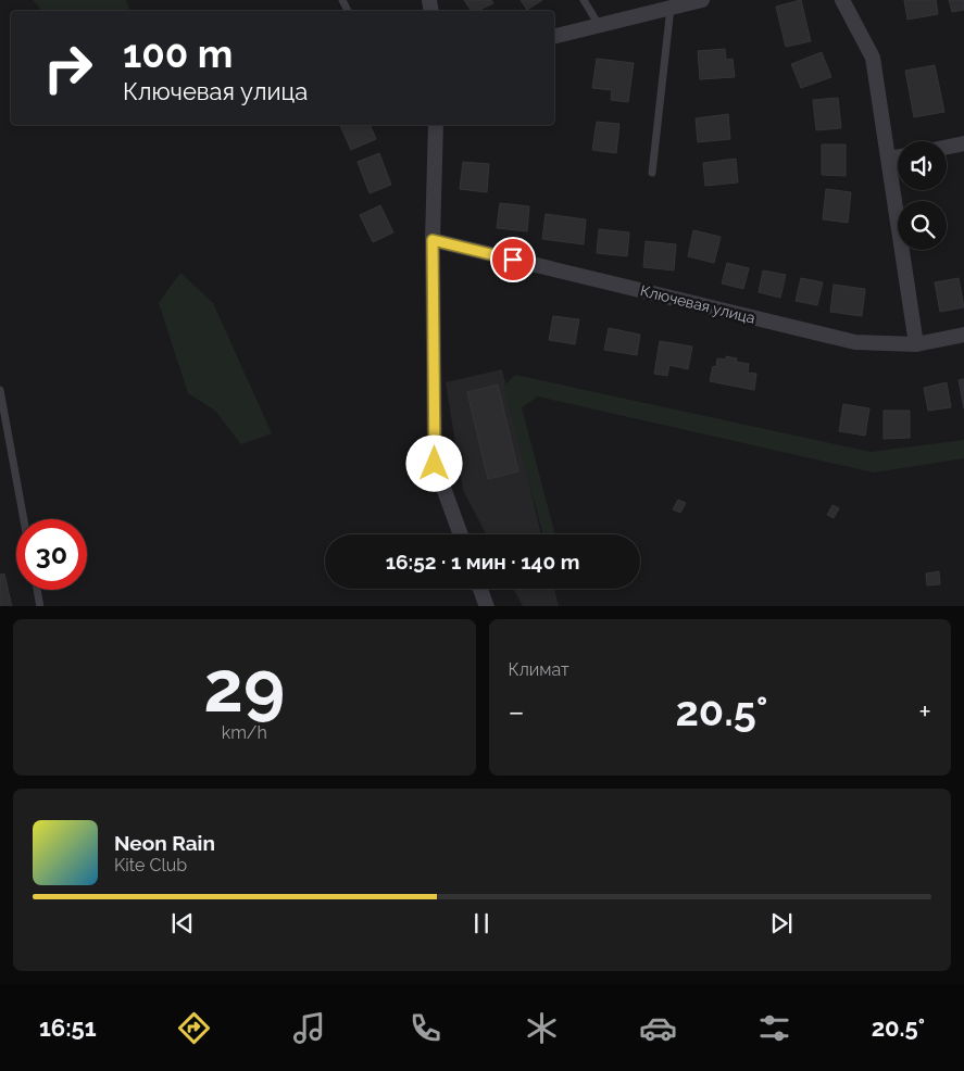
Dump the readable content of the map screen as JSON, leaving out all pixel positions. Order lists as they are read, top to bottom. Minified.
{"streets":{"street":["Ключевая улица"]},"page":{"turn":["100 m","Ключевая улица"],"limit":"30","trip":"16:52 · 1 мин · 140 m","tile":[["29","km/h"],"Климат"],"heat":["−","20.5°","+"],"song":["Neon Rain","Kite Club"],"tabs":["16:51","20.5°"]}}
